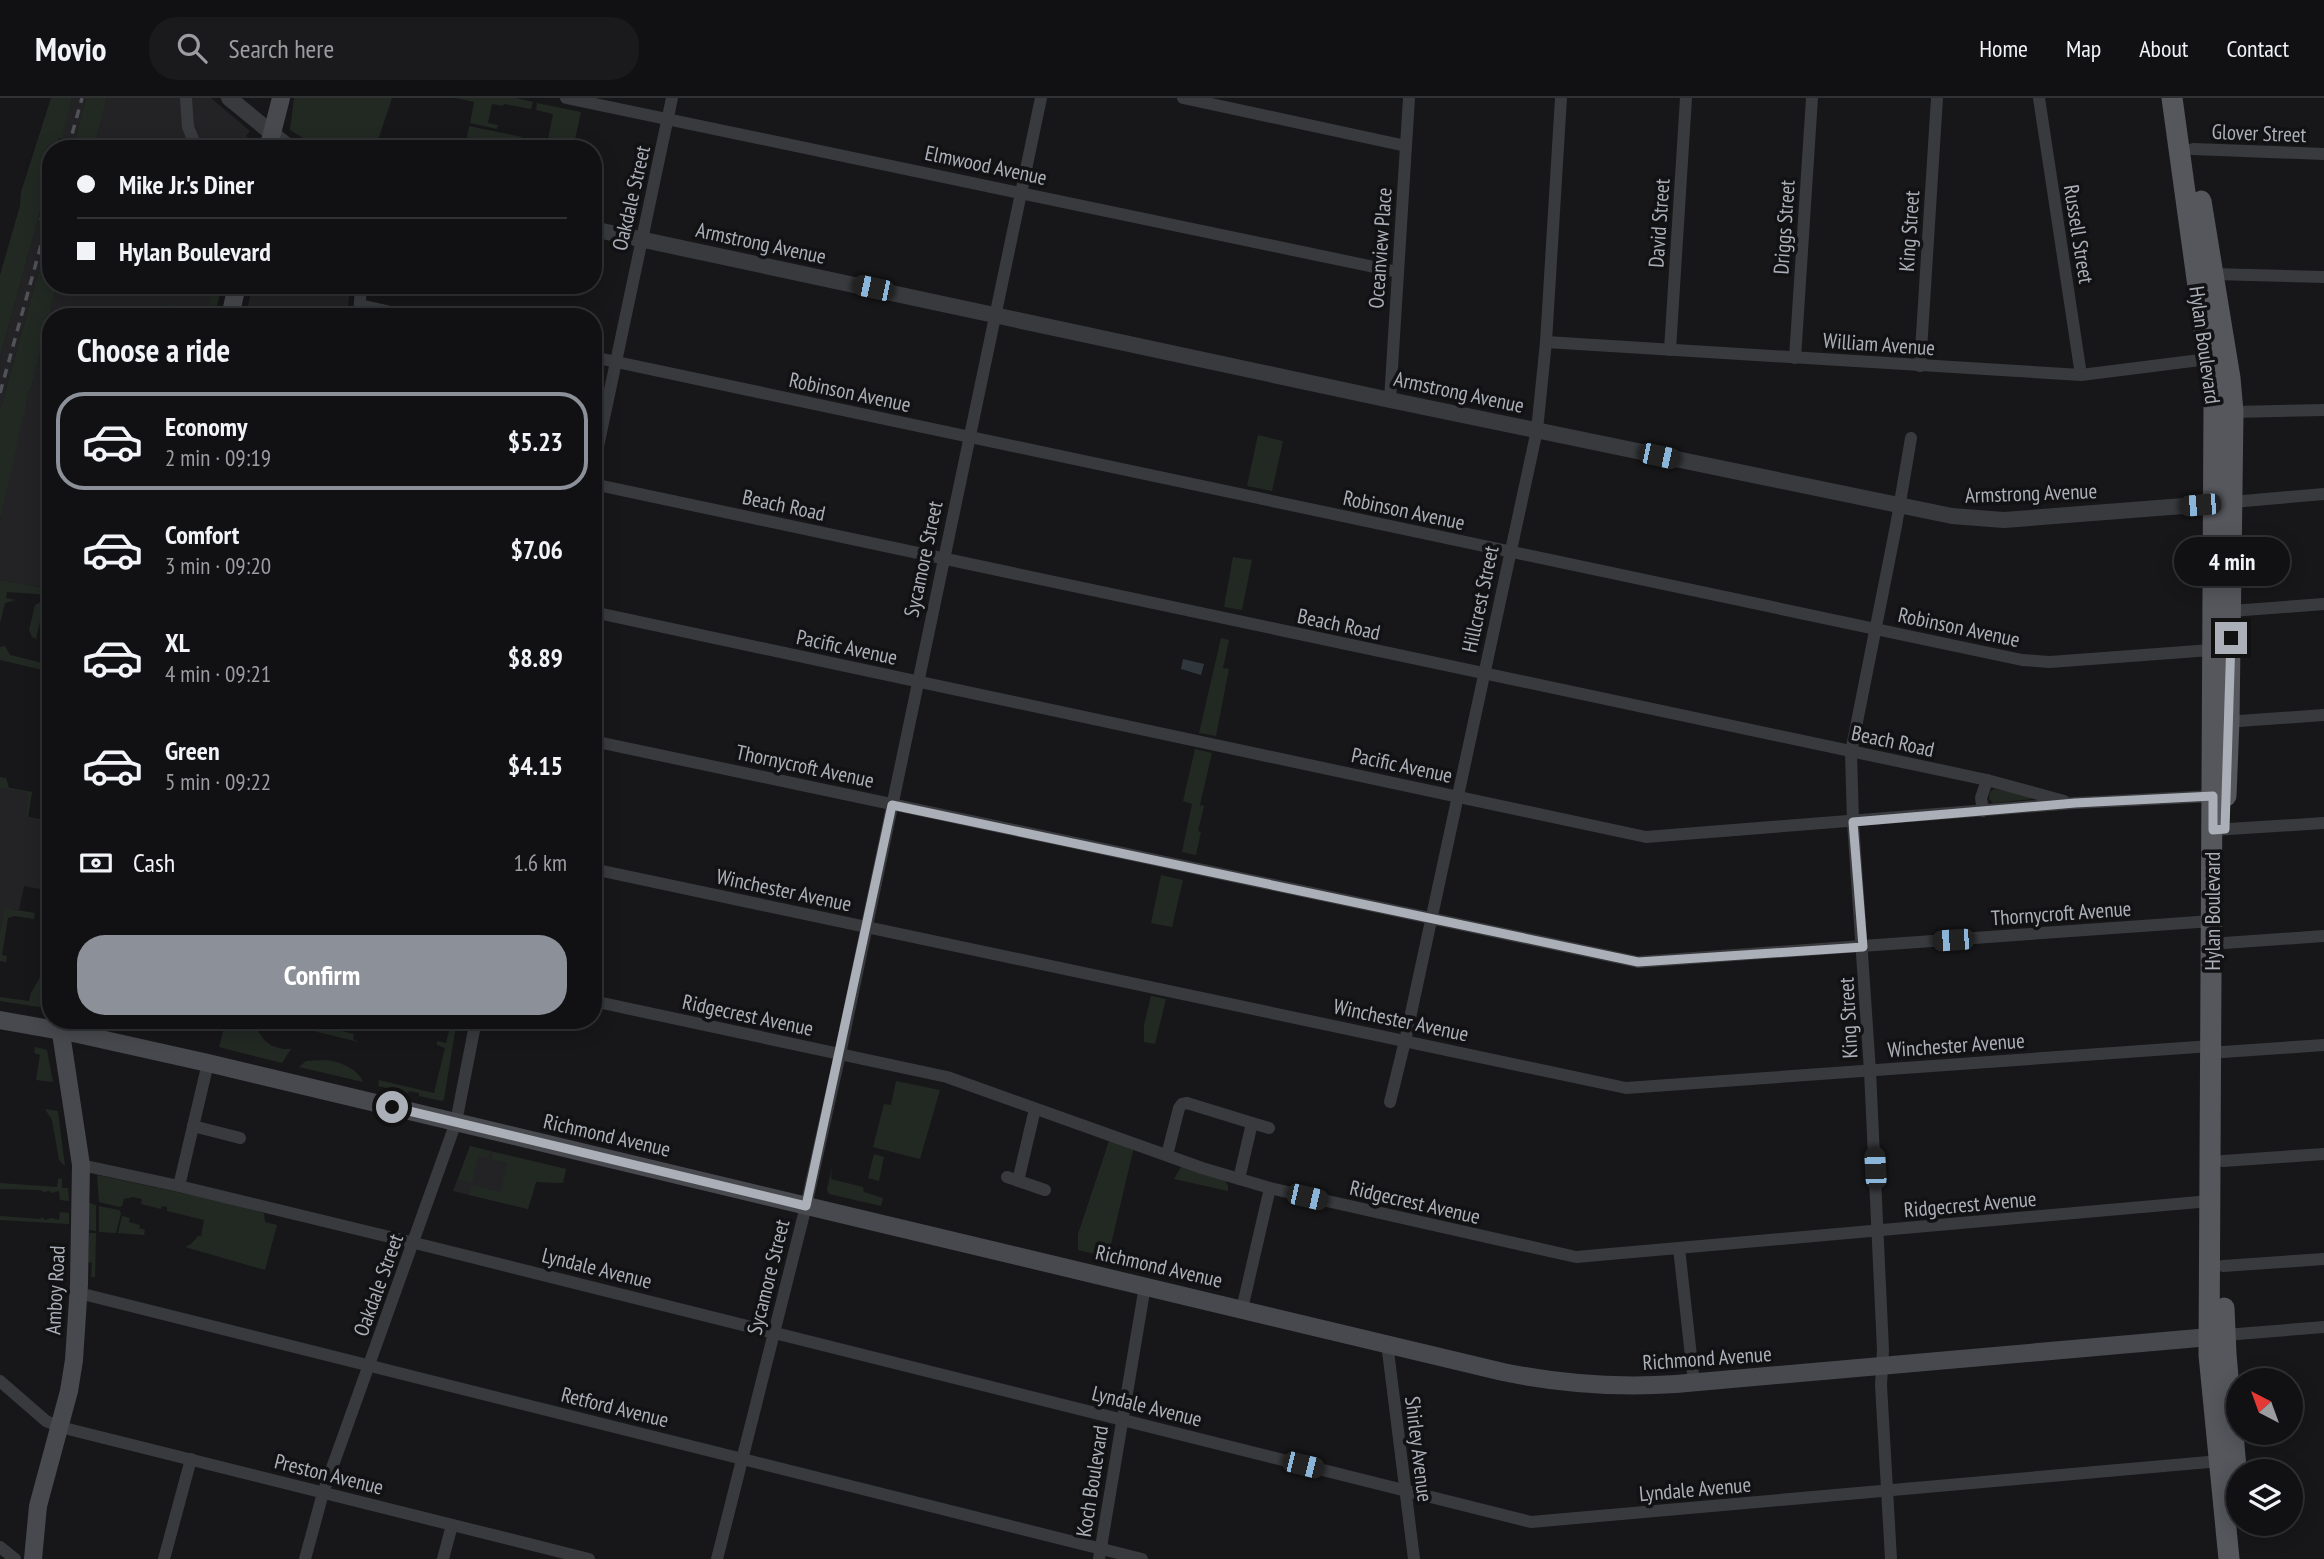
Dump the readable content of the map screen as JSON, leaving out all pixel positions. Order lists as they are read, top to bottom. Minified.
{"streets":{"main road":["Hylan Boulevard","Richmond Avenue","Amboy Road"],"street":["Glover Street","Elmwood Avenue","Oakdale Street","David Street","Driggs Street","King Street","Russell Street","Armstrong Avenue","Oceanview Place","William Avenue","Robinson Avenue","Beach Road","Sycamore Street","Hillcrest Street","Pacific Avenue","Thornycroft Avenue","Winchester Avenue","Ridgecrest Avenue","Lyndale Avenue","Retford Avenue","Shirley Avenue","Preston Avenue","Koch Boulevard"]},"crossings":[["Glover Street","Hylan Boulevard"],["Elmwood Avenue","Oakdale Street"],["Elmwood Avenue","Oceanview Place"],["Elmwood Avenue","Sycamore Street"],["Oakdale Street","Armstrong Avenue"],["Oakdale Street","Robinson Avenue"],["Oakdale Street","Richmond Avenue"],["Oakdale Street","Lyndale Avenue"],["Oakdale Street","Retford Avenue"],["Oakdale Street","Preston Avenue"],["David Street","William Avenue"],["Driggs Street","William Avenue"],["King Street","Armstrong Avenue"],["King Street","William Avenue"],["King Street","Robinson Avenue"],["King Street","Beach Road"],["King Street","Pacific Avenue"],["King Street","Thornycroft Avenue"],["King Street","Winchester Avenue"],["King Street","Ridgecrest Avenue"],["King Street","Richmond Avenue"],["King Street","Lyndale Avenue"],["Russell Street","William Avenue"],["Armstrong Avenue","Oceanview Place"],["Armstrong Avenue","Hylan Boulevard"],["Armstrong Avenue","Sycamore Street"],["Armstrong Avenue","Hillcrest Street"],["William Avenue","Hylan Boulevard"],["William Avenue","Hillcrest Street"],["Hylan Boulevard","Robinson Avenue"],["Hylan Boulevard","Pacific Avenue"],["Hylan Boulevard","Thornycroft Avenue"],["Hylan Boulevard","Winchester Avenue"],["Hylan Boulevard","Ridgecrest Avenue"],["Hylan Boulevard","Richmond Avenue"],["Hylan Boulevard","Lyndale Avenue"],["Robinson Avenue","Sycamore Street"],["Robinson Avenue","Hillcrest Street"],["Beach Road","Sycamore Street"],["Beach Road","Hillcrest Street"],["Beach Road","Pacific Avenue"],["Sycamore Street","Pacific Avenue"],["Sycamore Street","Thornycroft Avenue"],["Sycamore Street","Winchester Avenue"],["Sycamore Street","Ridgecrest Avenue"],["Sycamore Street","Richmond Avenue"],["Sycamore Street","Lyndale Avenue"],["Sycamore Street","Retford Avenue"],["Hillcrest Street","Pacific Avenue"],["Hillcrest Street","Thornycroft Avenue"],["Hillcrest Street","Winchester Avenue"],["Richmond Avenue","Shirley Avenue"],["Richmond Avenue","Koch Boulevard"],["Lyndale Avenue","Amboy Road"],["Lyndale Avenue","Shirley Avenue"],["Lyndale Avenue","Koch Boulevard"],["Amboy Road","Retford Avenue"],["Amboy Road","Preston Avenue"],["Retford Avenue","Koch Boulevard"]],"north":"top left","page":{"header":"Movio","search":"Search here","nav":["Home","Map","About","Contact"],"banner":["Mike Jr.'s Diner","Hylan Boulevard"],"heading":"Choose a ride","list":[{"name":"Economy","note":"2 min · 09:19","value":"$5.23"},{"name":"Comfort","note":"3 min · 09:20","value":"$7.06"},{"name":"XL","note":"4 min · 09:21","value":"$8.89"},{"name":"Green","note":"5 min · 09:22","value":"$4.15"}],"bubble":"4 min","pay":["Cash","1.6 km"],"buttons":"Confirm"}}
